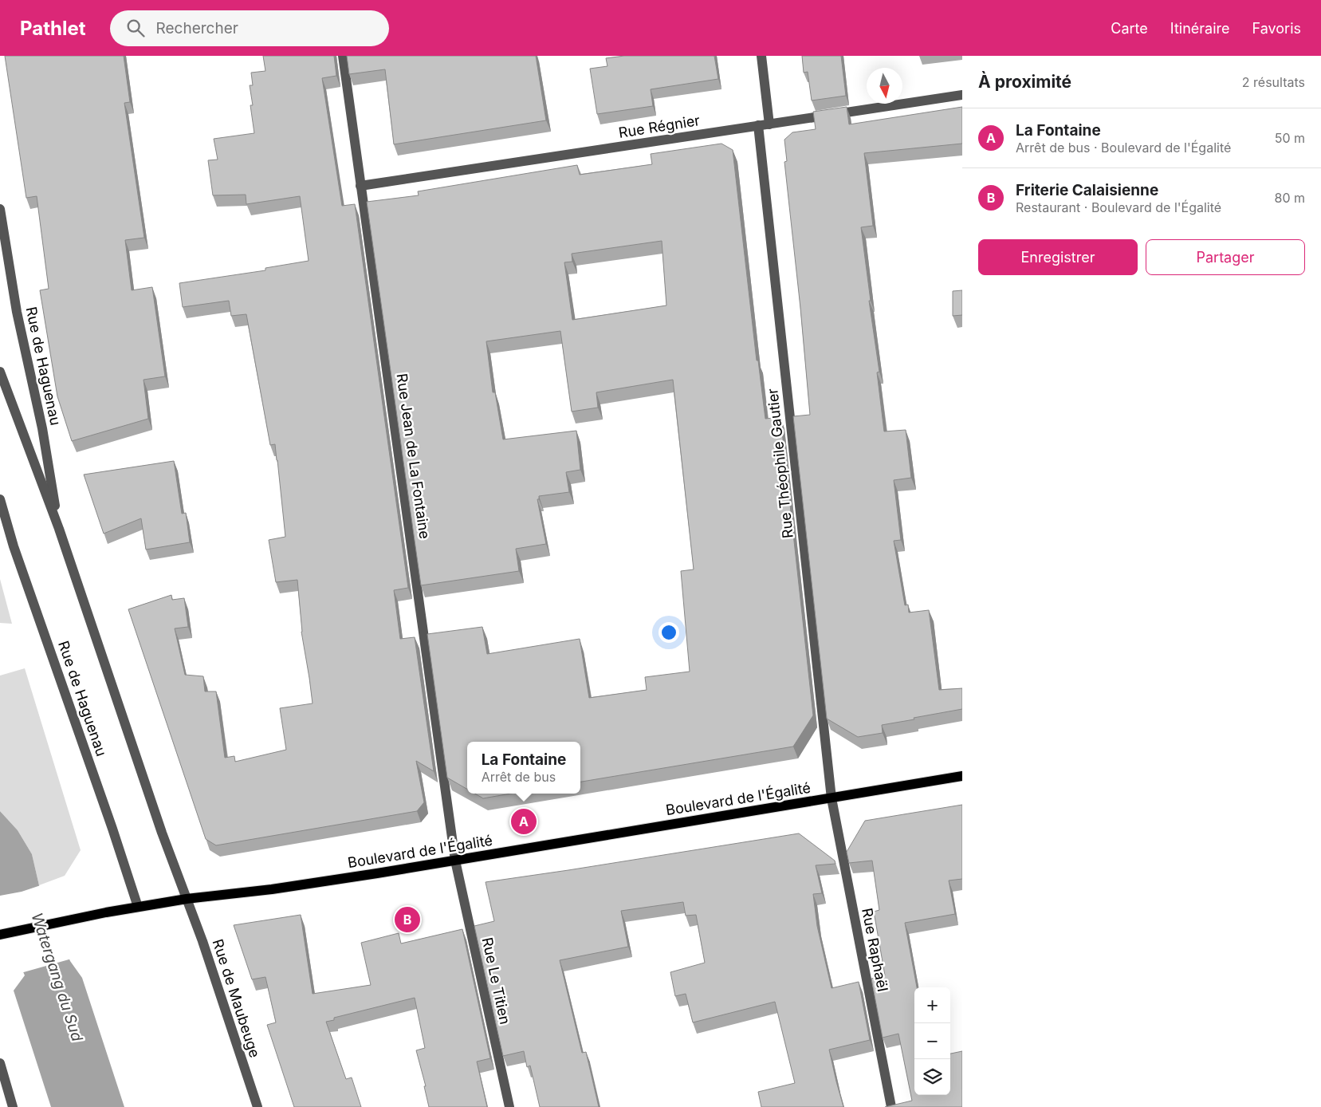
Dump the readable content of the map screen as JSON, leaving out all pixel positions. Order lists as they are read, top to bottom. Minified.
{"streets":{"main road":["Boulevard de l'Égalité"],"street":["Rue Régnier","Rue de Haguenau","Rue Jean de La Fontaine","Rue Théophile Gautier","Rue Raphaël","Rue Le Titien","Rue de Maubeuge"]},"crossings":[["Rue Régnier","Rue Jean de La Fontaine"],["Rue Régnier","Rue Théophile Gautier"],["Rue de Haguenau","Boulevard de l'Égalité"],["Rue de Haguenau","Rue de Maubeuge"],["Rue Jean de La Fontaine","Boulevard de l'Égalité"],["Rue Jean de La Fontaine","Rue Le Titien"],["Rue Théophile Gautier","Boulevard de l'Égalité"],["Rue Théophile Gautier","Rue Raphaël"],["Boulevard de l'Égalité","Rue Raphaël"],["Boulevard de l'Égalité","Rue Le Titien"],["Boulevard de l'Égalité","Rue de Maubeuge"]],"water":["Watergang du Sud"],"north":"bottom","page":{"header":"Pathlet","search":"Rechercher","nav":["Carte","Itinéraire","Favoris"],"heading":["À proximité","2 résultats"],"list":[{"mark":"A","name":"La Fontaine","note":"Arrêt de bus · Boulevard de l'Égalité","value":"50 m"},{"mark":"B","name":"Friterie Calaisienne","note":"Restaurant · Boulevard de l'Égalité","value":"80 m"}],"buttons":["Enregistrer","Partager"],"popup":["La Fontaine","Arrêt de bus"],"pins":["A","B"],"map_buttons":["+","−"]}}
